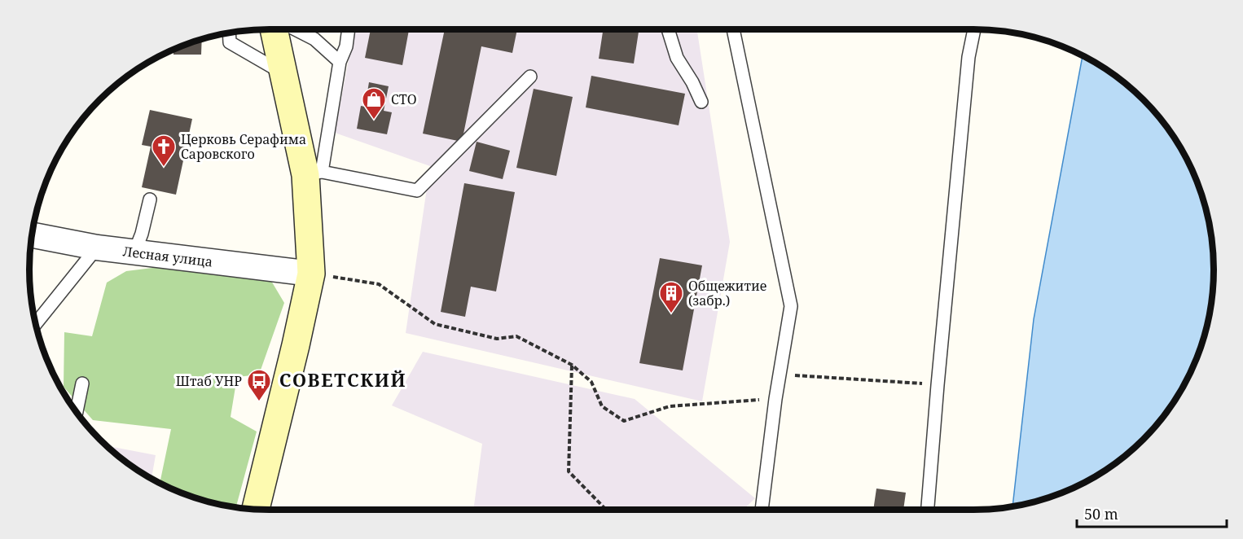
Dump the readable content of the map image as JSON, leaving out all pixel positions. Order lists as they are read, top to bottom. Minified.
{"streets":{"street":["Лесная улица"]},"districts":["СОВЕТСКИЙ"],"places":{"shop":["СТО"],"church":["Церковь Серафима Саровского"],"building":["Общежитие (забр.)"],"bus stop":["Штаб УНР"]},"scale_bar":"50 m"}
